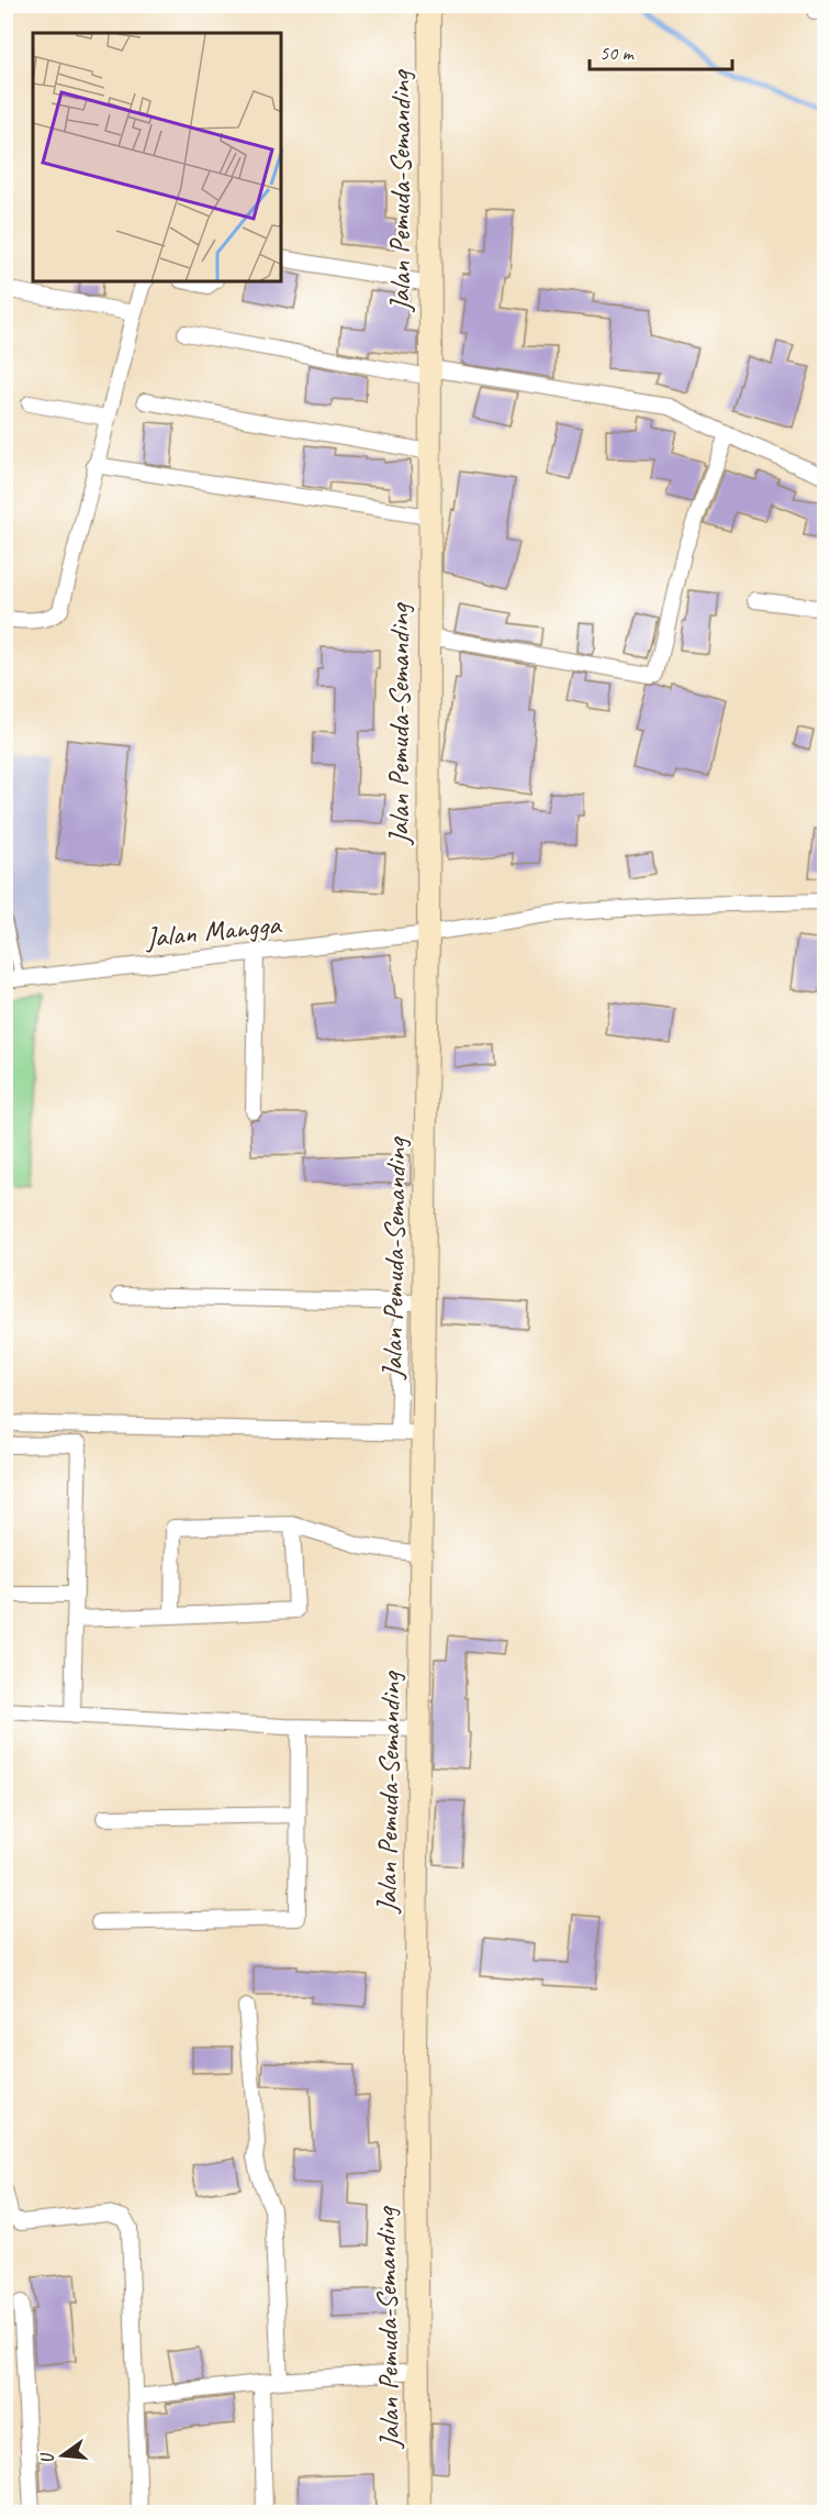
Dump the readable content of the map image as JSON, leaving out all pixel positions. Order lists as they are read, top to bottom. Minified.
{"streets":{"main road":["Jalan Pemuda-Semanding"],"street":["Jalan Mangga"]},"crossings":[["Jalan Pemuda-Semanding","Jalan Mangga"]],"scale_bar":"50 m","north":"left"}
